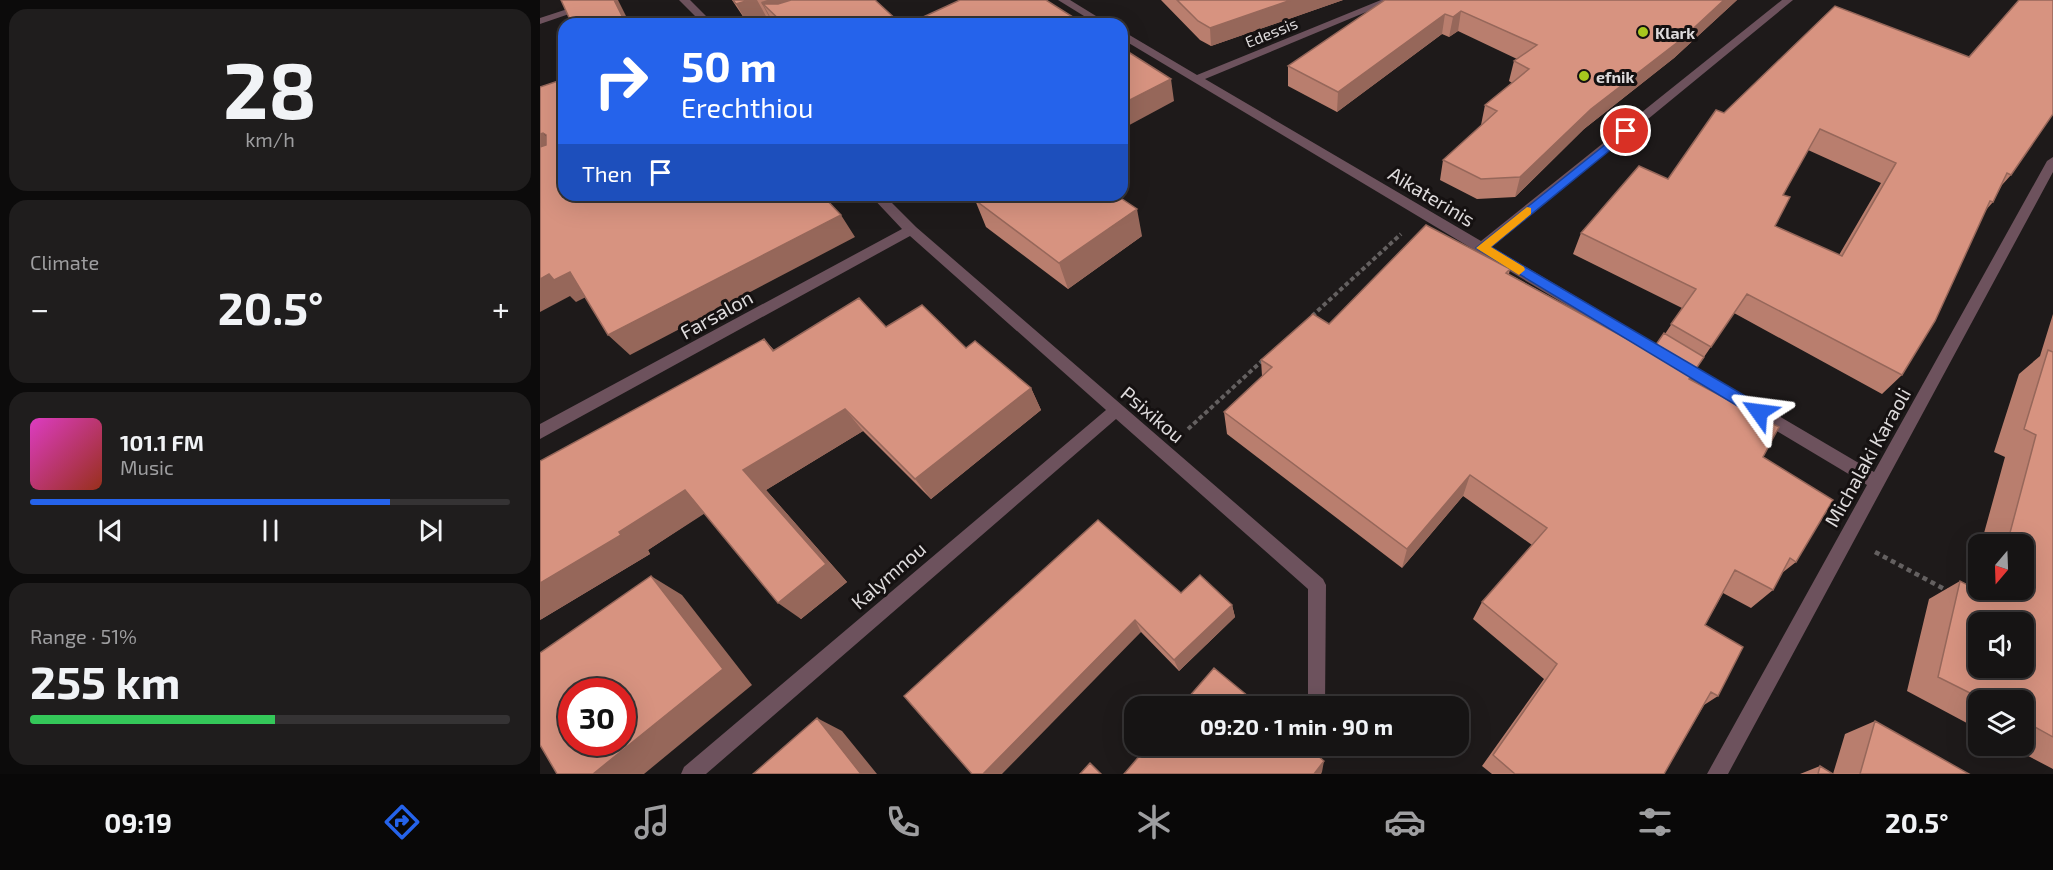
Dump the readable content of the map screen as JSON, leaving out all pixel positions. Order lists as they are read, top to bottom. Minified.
{"streets":{"street":["Edessis","Aikaterinis","Farsalon","Psixikou","Michalaki Karaoli","Kalymnou"]},"crossings":[["Edessis","Aikaterinis"],["Aikaterinis","Michalaki Karaoli"],["Farsalon","Psixikou"],["Psixikou","Kalymnou"]],"places":["Klark","efnik"],"north":"bottom","page":{"tile":[["28","km/h"],"Climate",["Range · 51%","255 km"]],"turn":["50 m","Erechthiou"],"then":"Then","heat":["−","20.5°","+"],"song":["101.1 FM","Music"],"limit":"30","trip":"09:20 · 1 min · 90 m","tabs":["09:19","20.5°"]}}
